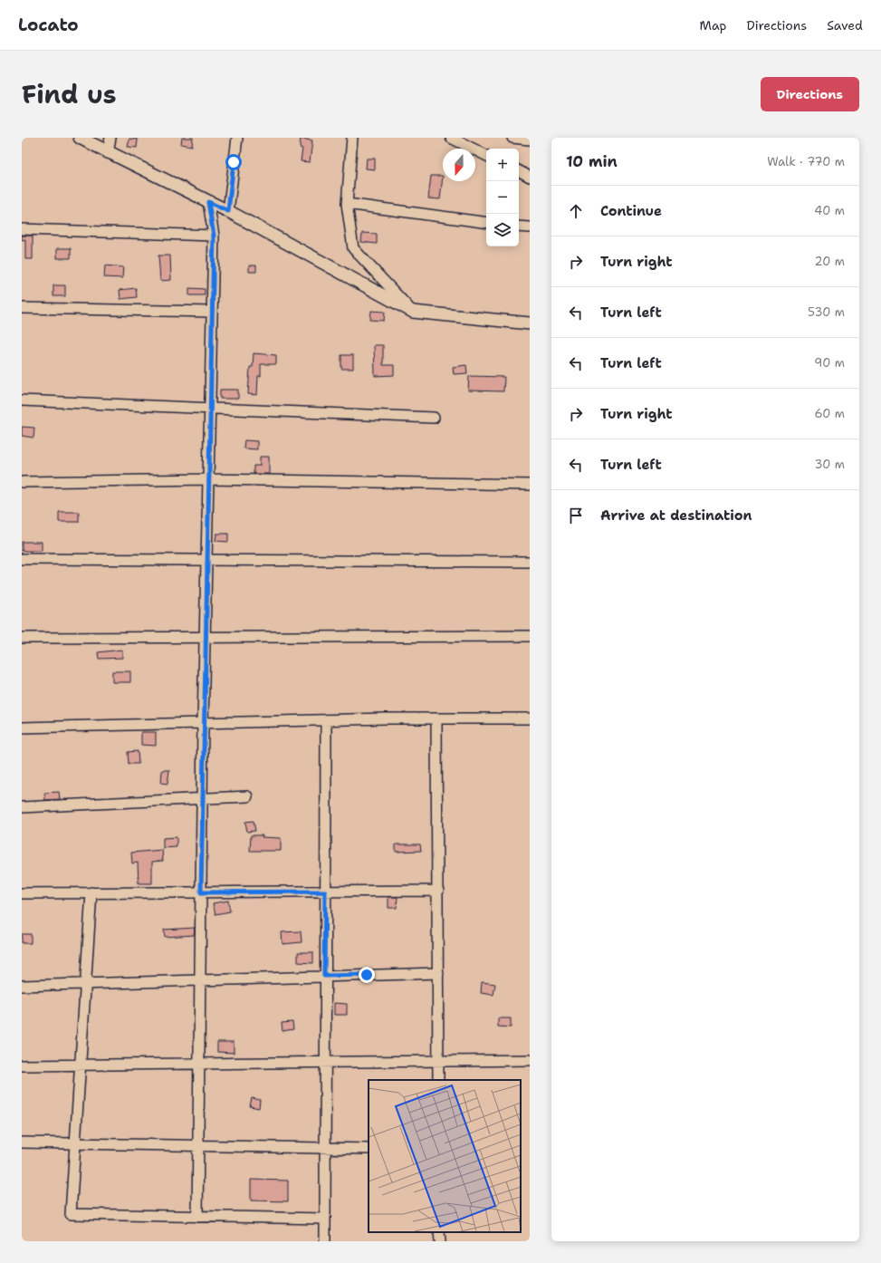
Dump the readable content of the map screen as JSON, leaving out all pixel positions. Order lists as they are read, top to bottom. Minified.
{"north":"bottom","page":{"header":"Locato","nav":["Map","Directions","Saved"],"title":"Find us","buttons":"Directions","heading":["10 min","Walk · 770 m"],"map_buttons":["+","−"],"list":[["Continue","40 m"],["Turn right","20 m"],["Turn left","530 m"],["Turn left","90 m"],["Turn right","60 m"],["Turn left","30 m"],"Arrive at destination"]}}
